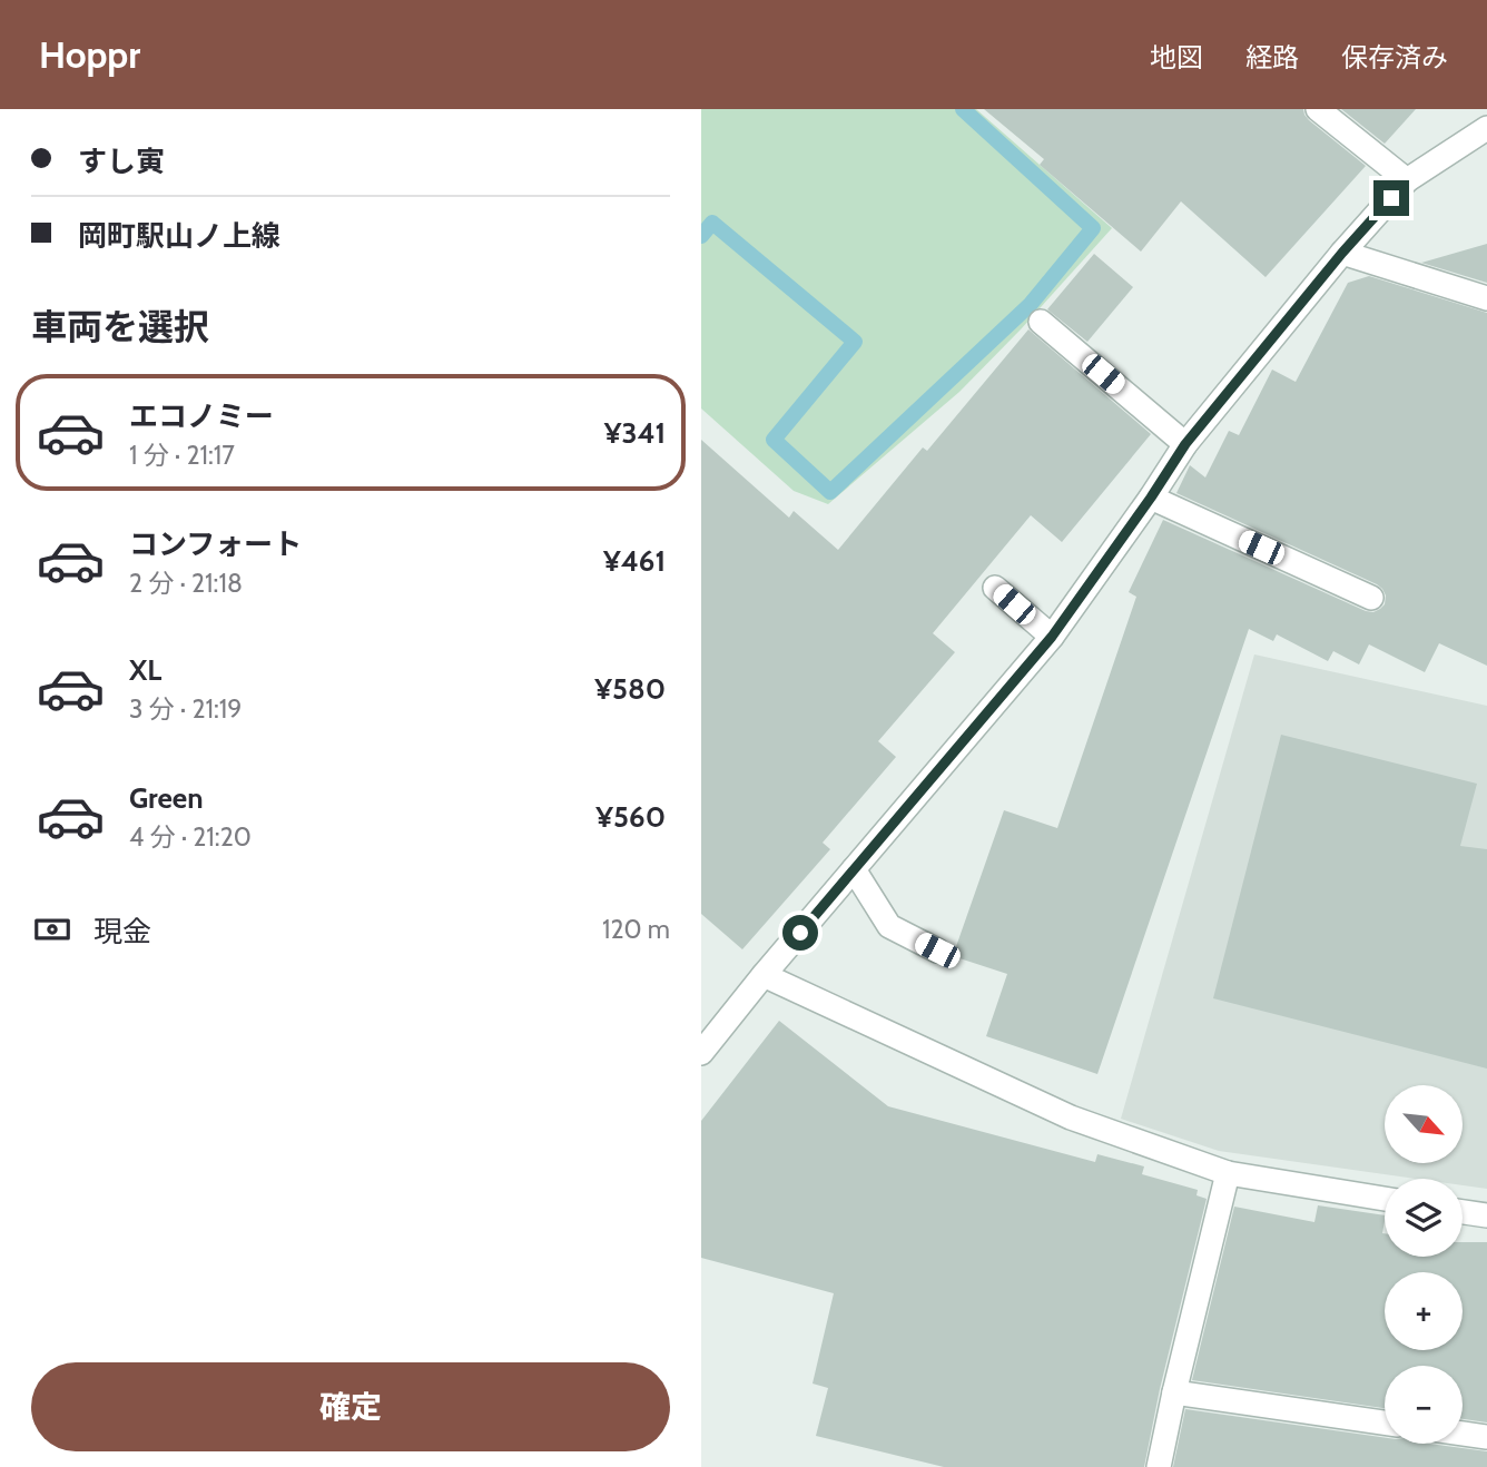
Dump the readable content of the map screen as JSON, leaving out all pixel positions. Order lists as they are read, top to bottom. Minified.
{"north":"bottom right","page":{"header":"Hoppr","nav":["地図","経路","保存済み"],"banner":["すし寅","岡町駅山ノ上線"],"heading":"車両を選択","list":[{"name":"エコノミー","note":"1 分 · 21:17","value":"¥341"},{"name":"コンフォート","note":"2 分 · 21:18","value":"¥461"},{"name":"XL","note":"3 分 · 21:19","value":"¥580"},{"name":"Green","note":"4 分 · 21:20","value":"¥560"}],"pay":["現金","120 m"],"map_buttons":["+","−"],"buttons":"確定"}}
